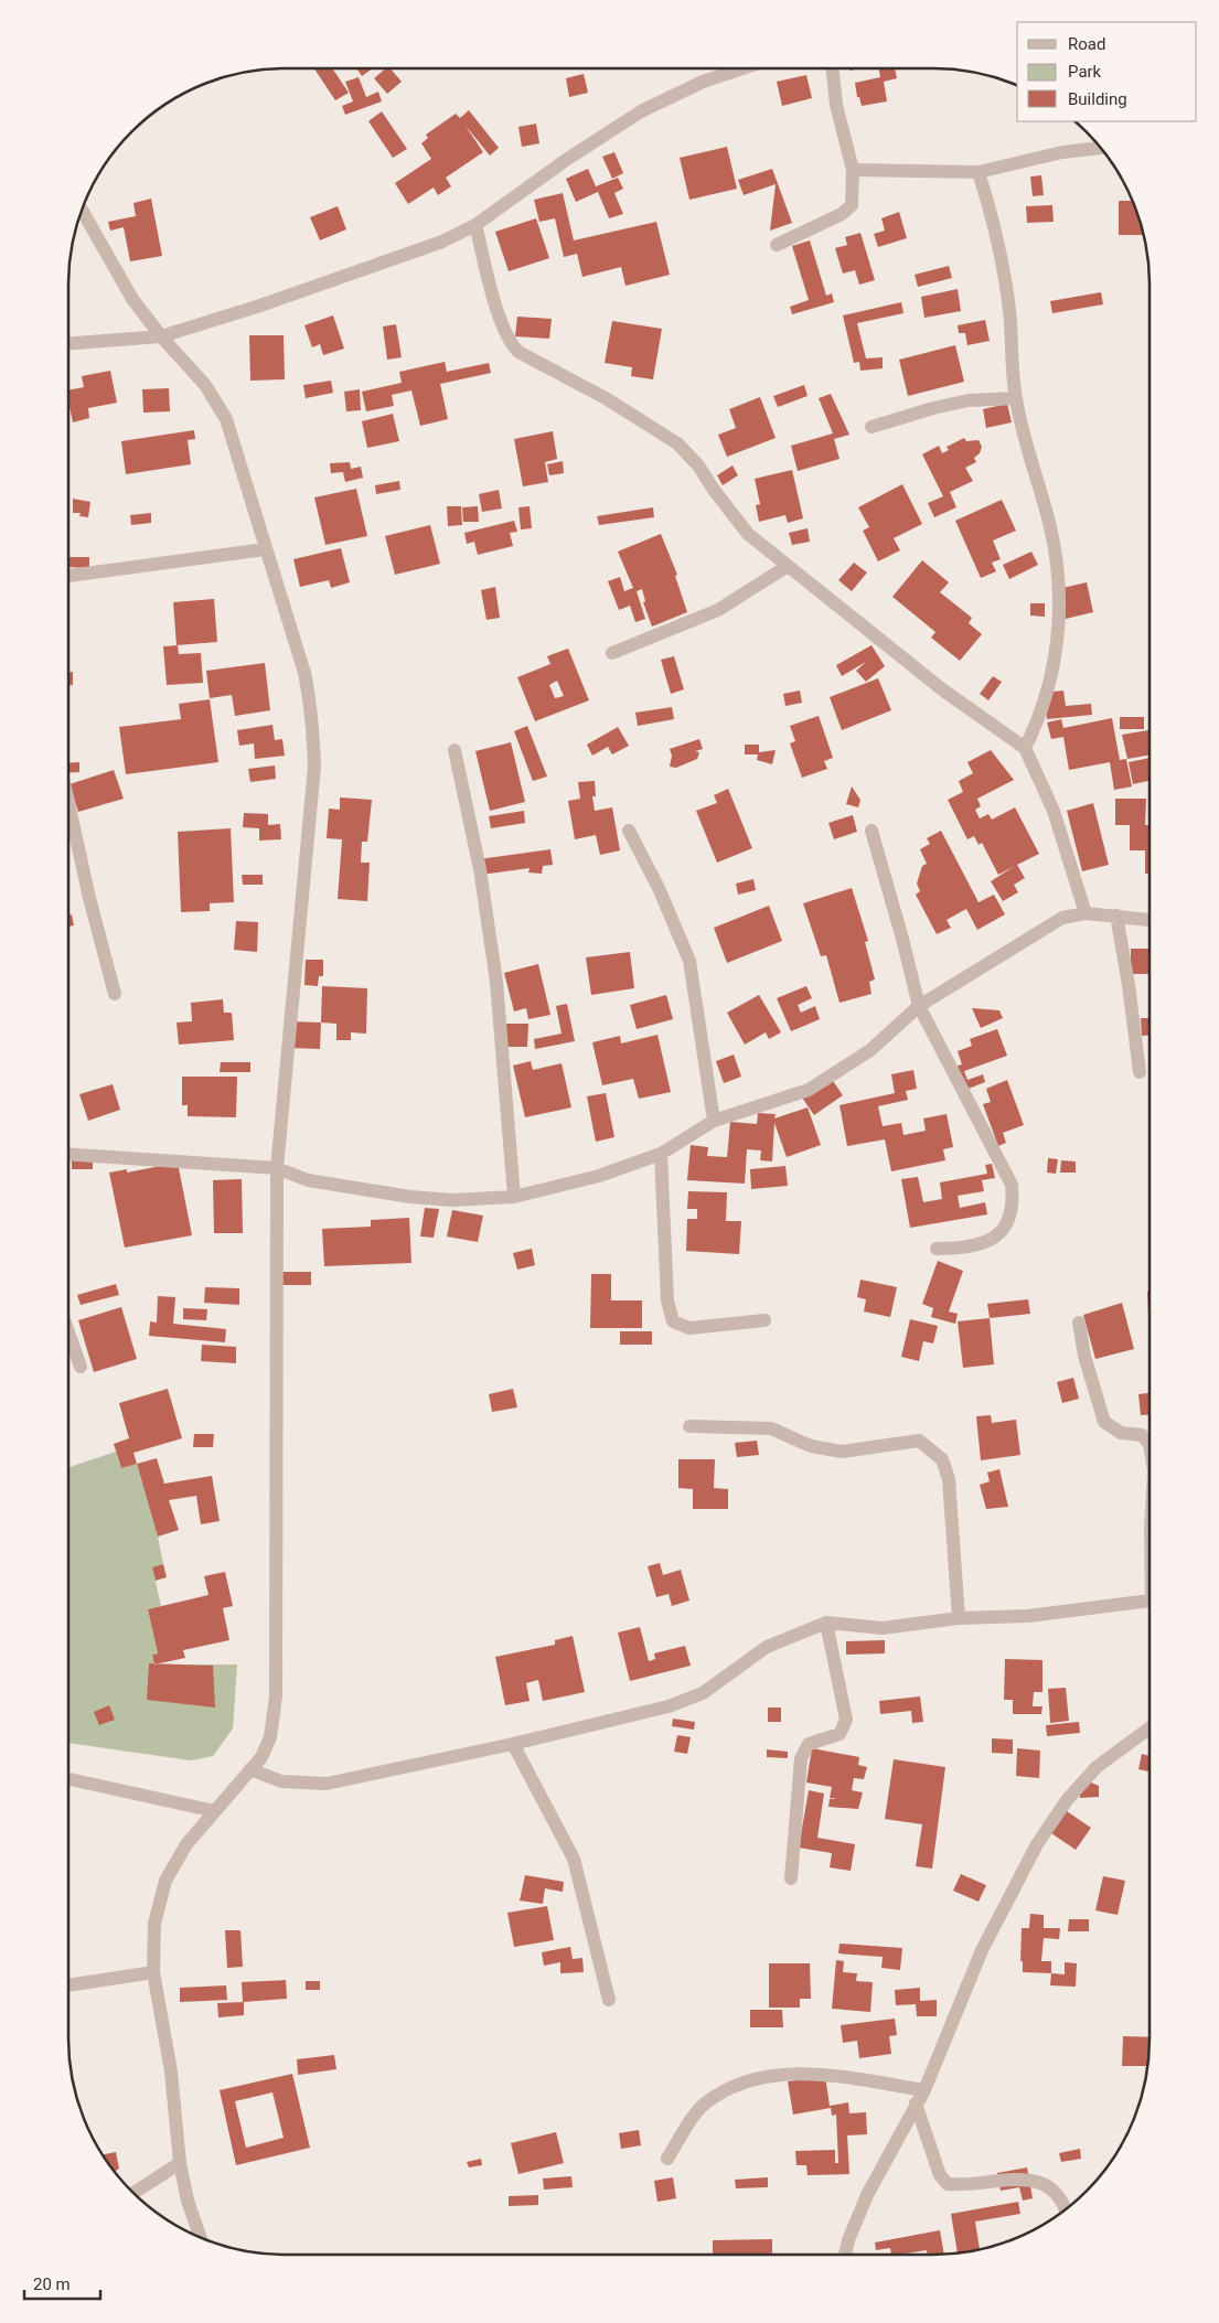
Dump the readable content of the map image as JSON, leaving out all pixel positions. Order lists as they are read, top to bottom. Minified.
{"legend":["Road","Park","Building"],"scale_bar":"20 m"}
